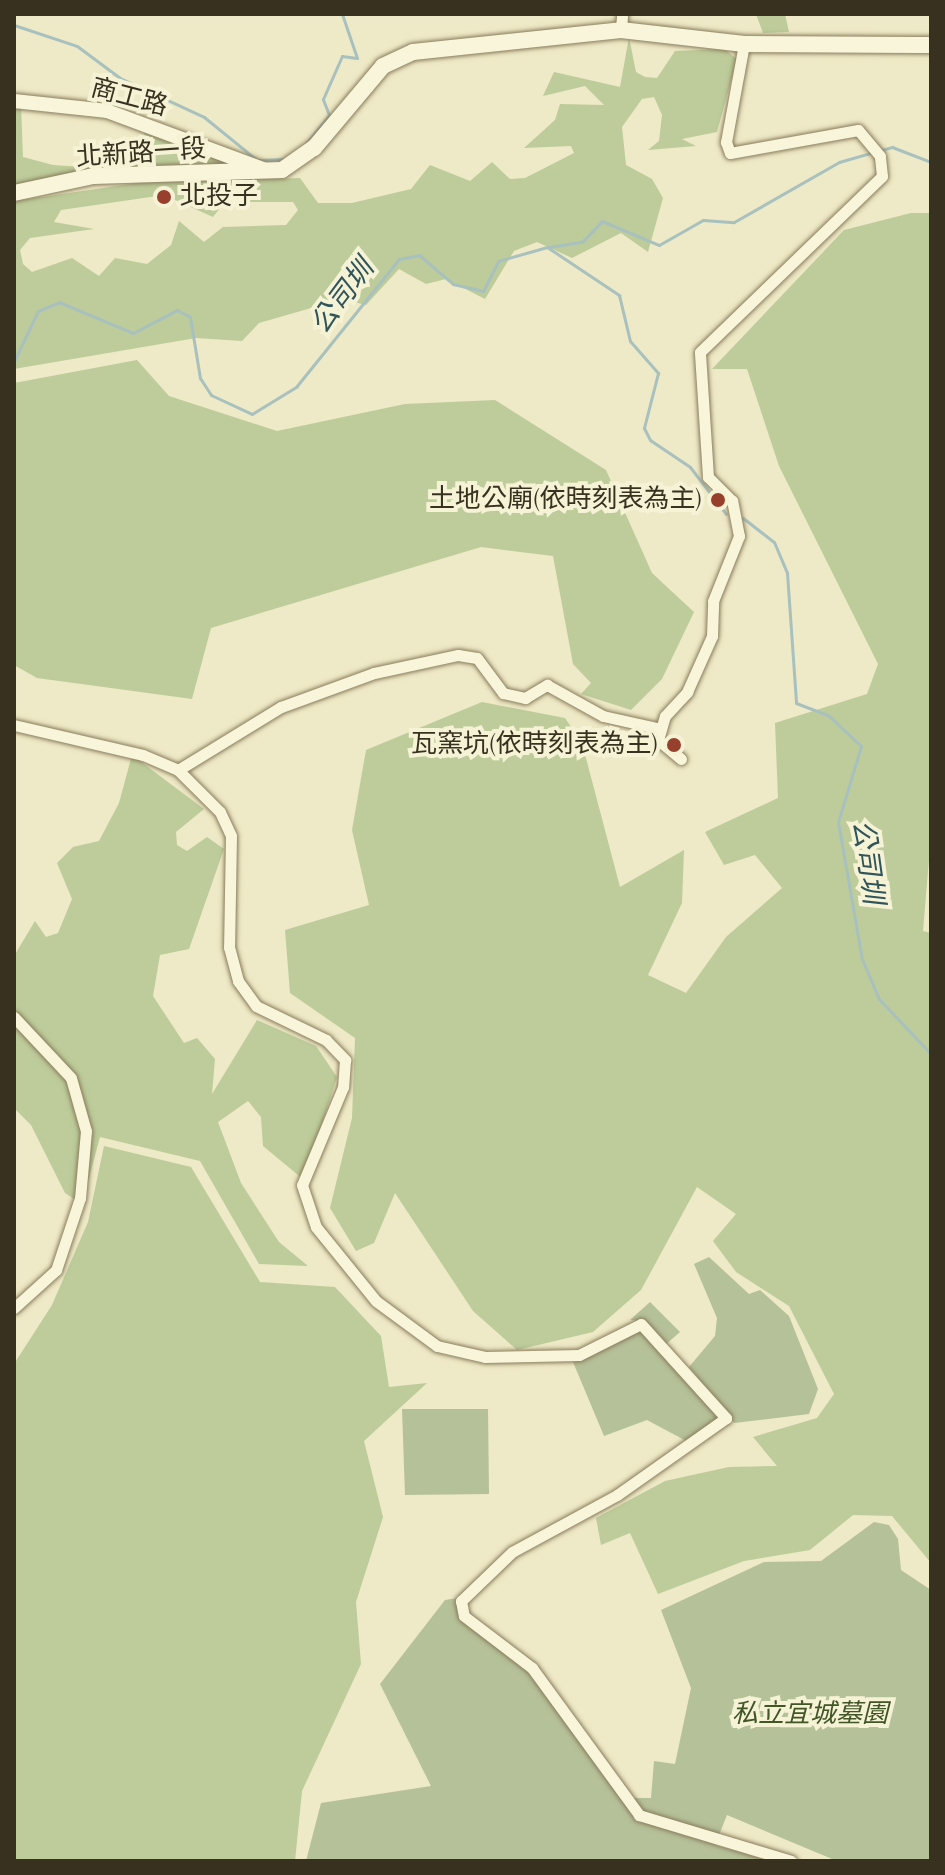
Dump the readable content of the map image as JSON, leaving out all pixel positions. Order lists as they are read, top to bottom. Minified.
{"streets":{"main road":["北新路一段"],"street":["商工路"]},"crossings":[["商工路","北新路一段"]],"water":["公司圳"],"parks":["私立宜城墓園"],"places":["北投子","土地公廟(依時刻表為主)","瓦窯坑(依時刻表為主)"]}
